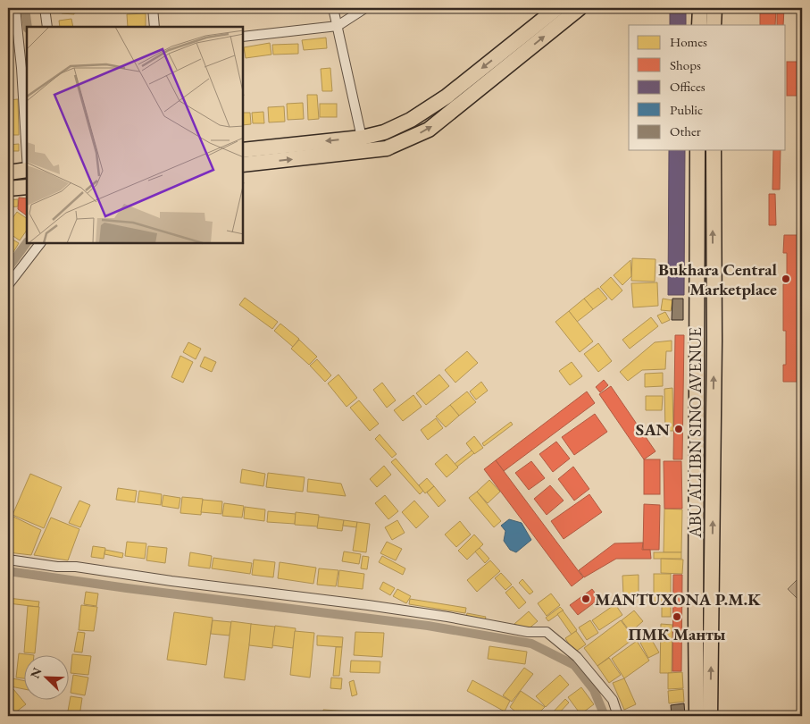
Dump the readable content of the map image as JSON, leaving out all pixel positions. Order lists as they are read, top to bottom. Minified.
{"streets":{"main road":["ABU ALI IBN SINO AVENUE"]},"places":["Bukhara Central Marketplace","SAN","MANTUXONA P.M.K","ПМК Манты"],"legend":["Homes","Shops","Offices","Public","Other"],"north":"top left"}
